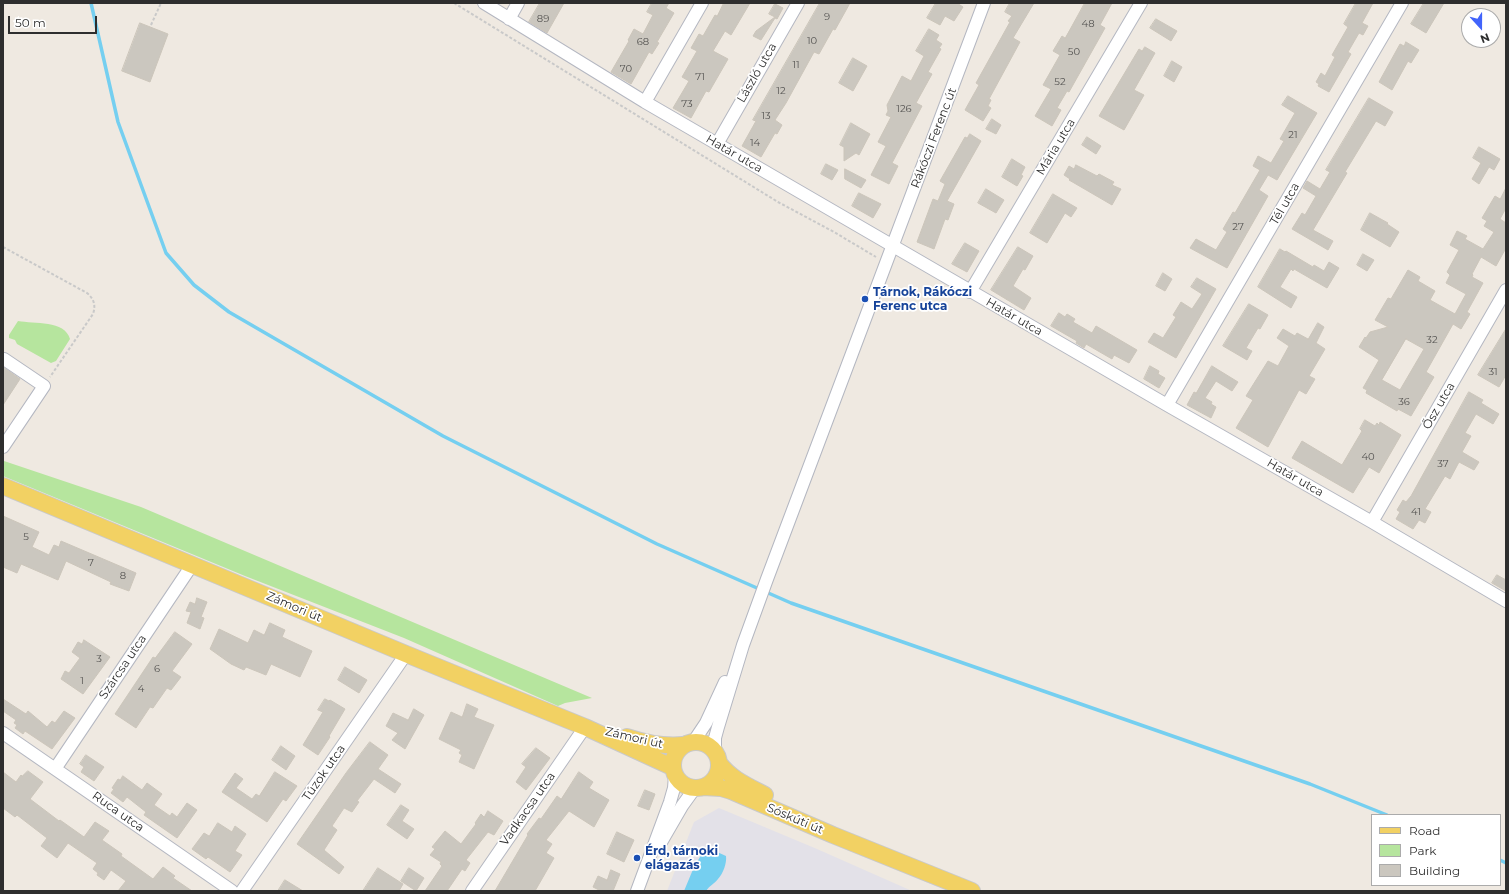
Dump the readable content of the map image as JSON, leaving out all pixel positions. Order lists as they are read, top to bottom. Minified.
{"streets":{"main road":["Zámori út","Sóskúti út"],"street":["László utca","Rákóczi Ferenc út","Mária utca","Határ utca","Tél utca","Ősz utca","Szárcsa utca","Túzok utca","Vadkacsa utca","Ruca utca"]},"crossings":[["László utca","Határ utca"],["Rákóczi Ferenc út","Határ utca"],["Mária utca","Határ utca"],["Határ utca","Tél utca"],["Határ utca","Ősz utca"],["Zámori út","Szárcsa utca"],["Zámori út","Túzok utca"],["Zámori út","Vadkacsa utca"],["Zámori út","Sóskúti út"],["Szárcsa utca","Ruca utca"]],"places":["Tárnok, Rákóczi Ferenc utca","Érd, tárnoki elágazás"],"house_numbers":["9","89","48","10","68","50","11","70","71","52","12","73","126","13","21","14","27","32","31","36","40","37","41","5","7","8","3","6","1","4"],"legend":["Road","Park","Building"],"scale_bar":"50 m","north":"bottom"}
